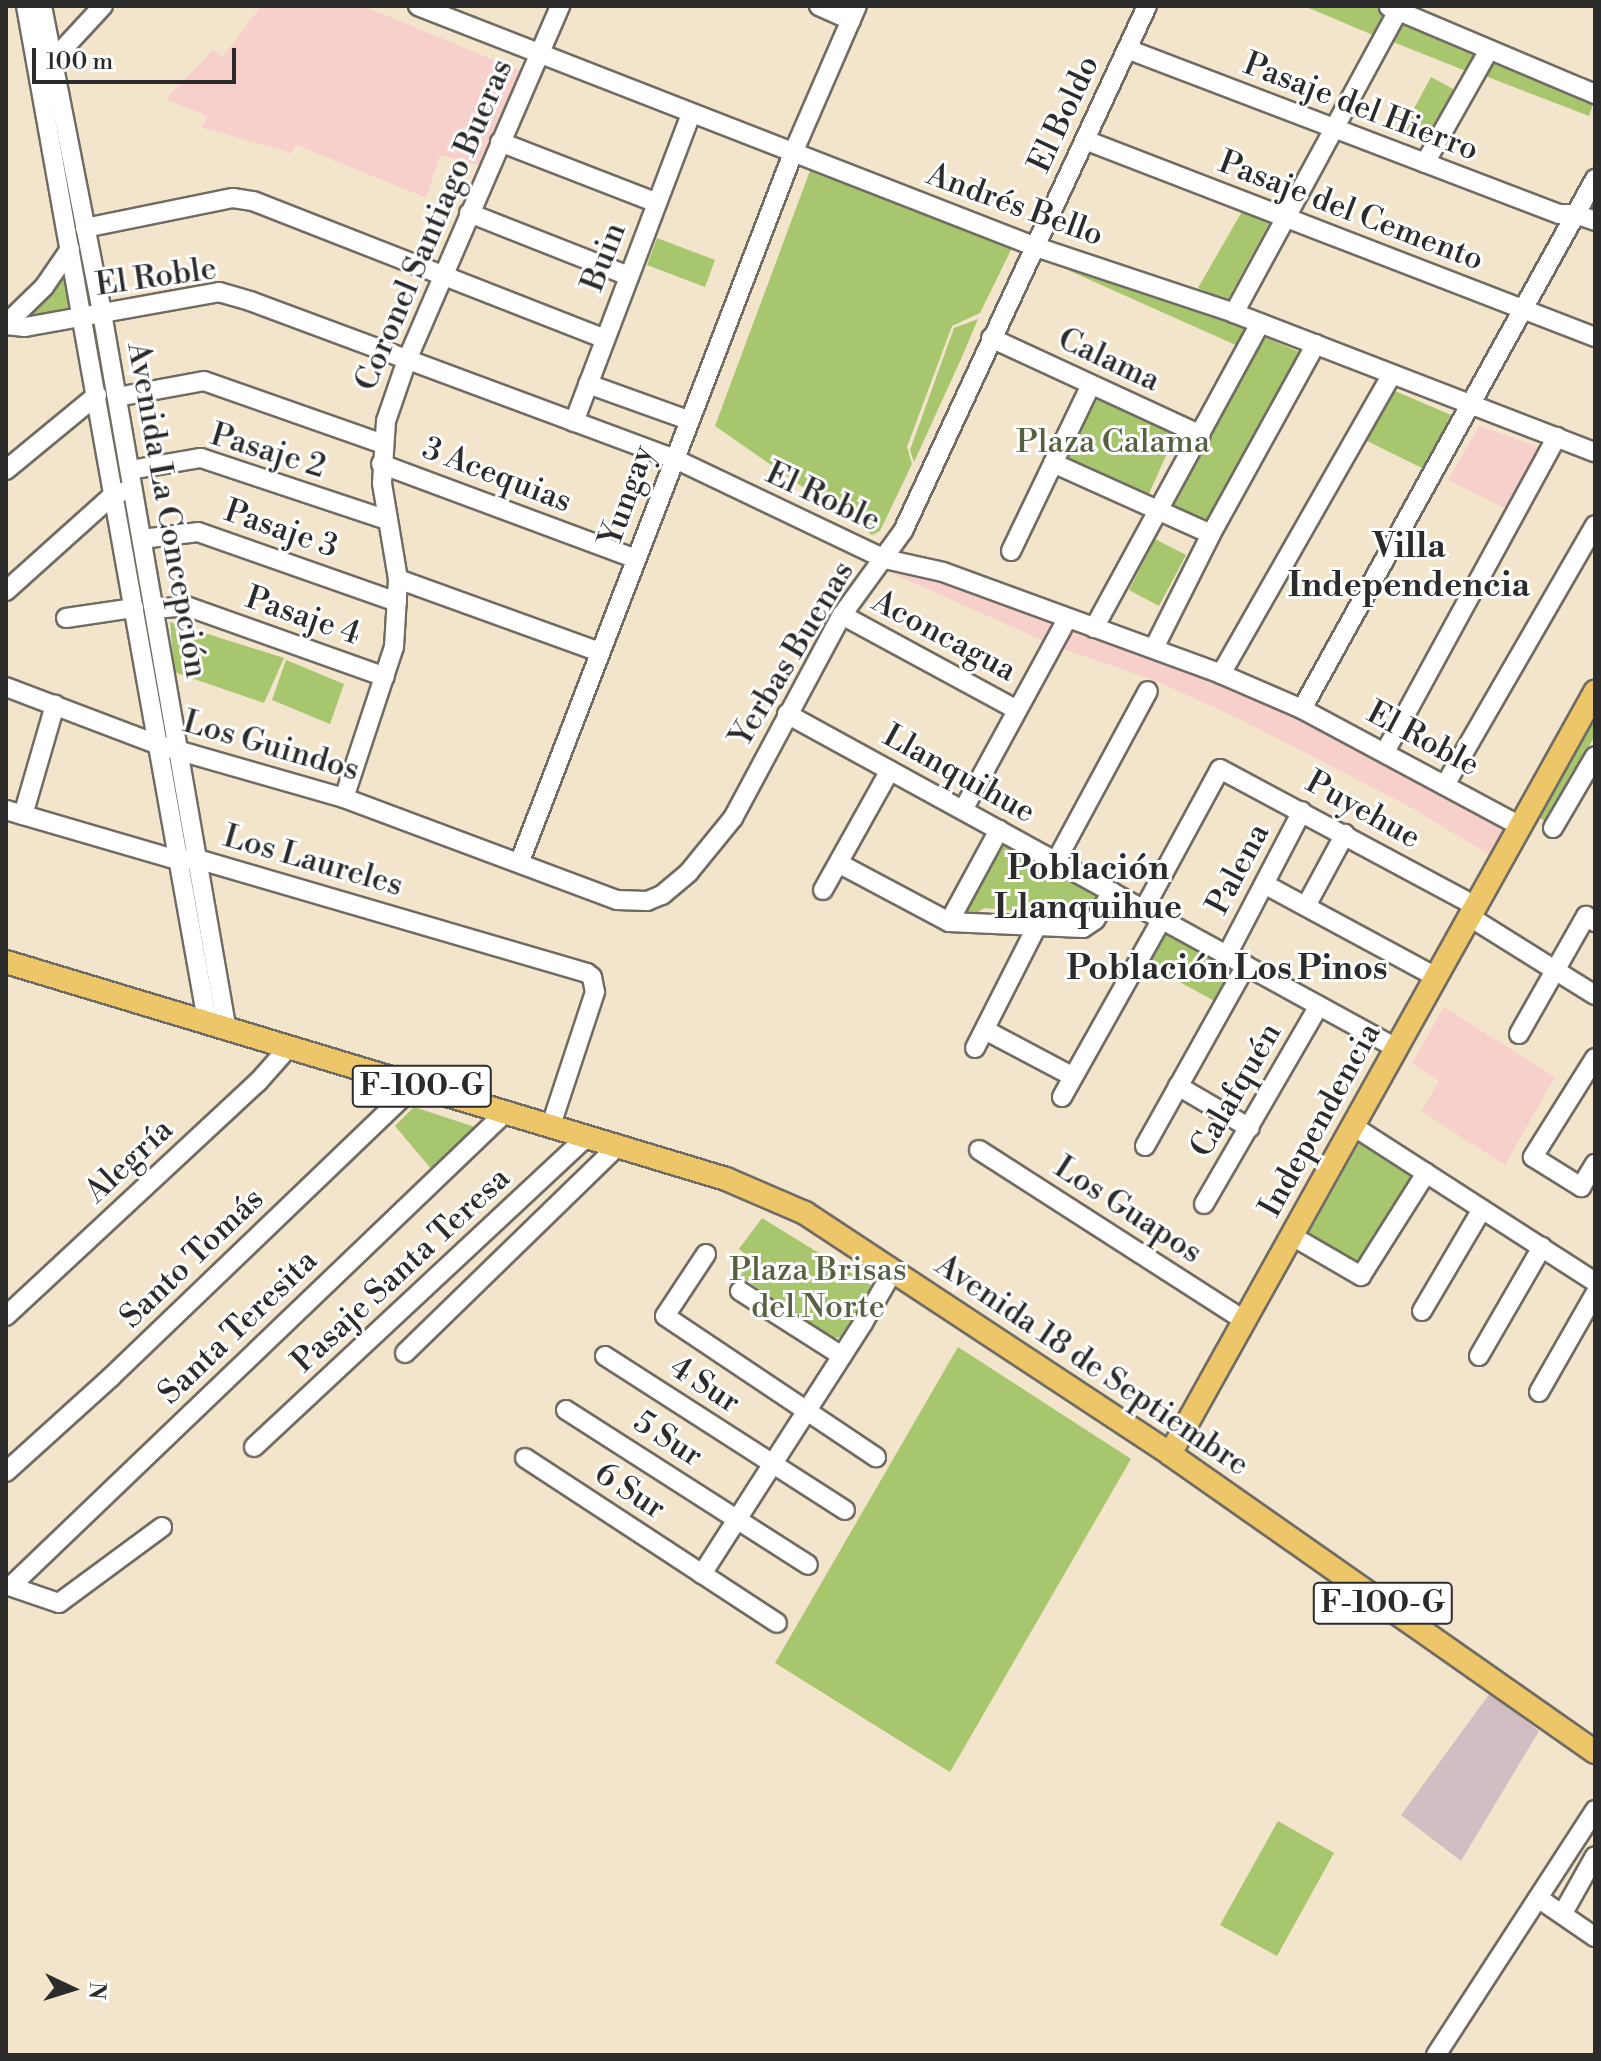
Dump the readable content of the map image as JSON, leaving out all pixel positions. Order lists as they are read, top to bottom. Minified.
{"streets":{"main road":["F-100-G","Independencia","Avenida 18 de Septiembre"],"street":["Pasaje del Hierro","El Boldo","Andrés Bello","Pasaje del Cemento","Coronel Santiago Bueras","Buin","El Roble","Calama","Pasaje 2","3 Acequias","Yungay","Avenida La Concepción","Pasaje 3","Pasaje 4","Aconcagua","Yerbas Buenas","Los Guindos","Llanquihue","Puyehue","Los Laureles","Palena","Calafquén","Alegría","Los Guapos","Santo Tomás","Pasaje Santa Teresa","Santa Teresita","4 Sur","5 Sur","6 Sur"]},"crossings":[["Pasaje del Hierro","El Boldo"],["El Boldo","Andrés Bello"],["El Boldo","Pasaje del Cemento"],["El Boldo","Yerbas Buenas"],["Andrés Bello","Coronel Santiago Bueras"],["Andrés Bello","Buin"],["Andrés Bello","Yungay"],["Andrés Bello","Yerbas Buenas"],["Coronel Santiago Bueras","El Roble"],["Coronel Santiago Bueras","Pasaje 2"],["Coronel Santiago Bueras","3 Acequias"],["Coronel Santiago Bueras","Pasaje 3"],["Coronel Santiago Bueras","Pasaje 4"],["Coronel Santiago Bueras","Los Guindos"],["Buin","El Roble"],["El Roble","Yungay"],["El Roble","Avenida La Concepción"],["El Roble","Yerbas Buenas"],["El Roble","Independencia"],["Calama","Yerbas Buenas"],["Pasaje 2","Avenida La Concepción"],["3 Acequias","Yungay"],["Yungay","Yerbas Buenas"],["Yungay","Los Guindos"],["Avenida La Concepción","Pasaje 3"],["Avenida La Concepción","Pasaje 4"],["Avenida La Concepción","Los Guindos"],["Avenida La Concepción","Los Laureles"],["Avenida La Concepción","Avenida 18 de Septiembre"],["Aconcagua","Yerbas Buenas"],["Yerbas Buenas","Los Guindos"],["Yerbas Buenas","Llanquihue"],["Llanquihue","Puyehue"],["Llanquihue","Palena"],["Llanquihue","Calafquén"],["Llanquihue","Independencia"],["Puyehue","Palena"],["Puyehue","Independencia"],["Los Laureles","Avenida 18 de Septiembre"],["Independencia","Los Guapos"],["Independencia","Avenida 18 de Septiembre"],["Alegría","Avenida 18 de Septiembre"],["Santo Tomás","Avenida 18 de Septiembre"],["Pasaje Santa Teresa","Avenida 18 de Septiembre"],["Santa Teresita","Avenida 18 de Septiembre"]],"districts":["Villa Independencia","Población Llanquihue","Población Los Pinos"],"parks":["Plaza Calama","Plaza Brisas del Norte"],"scale_bar":"100 m","north":"right"}
